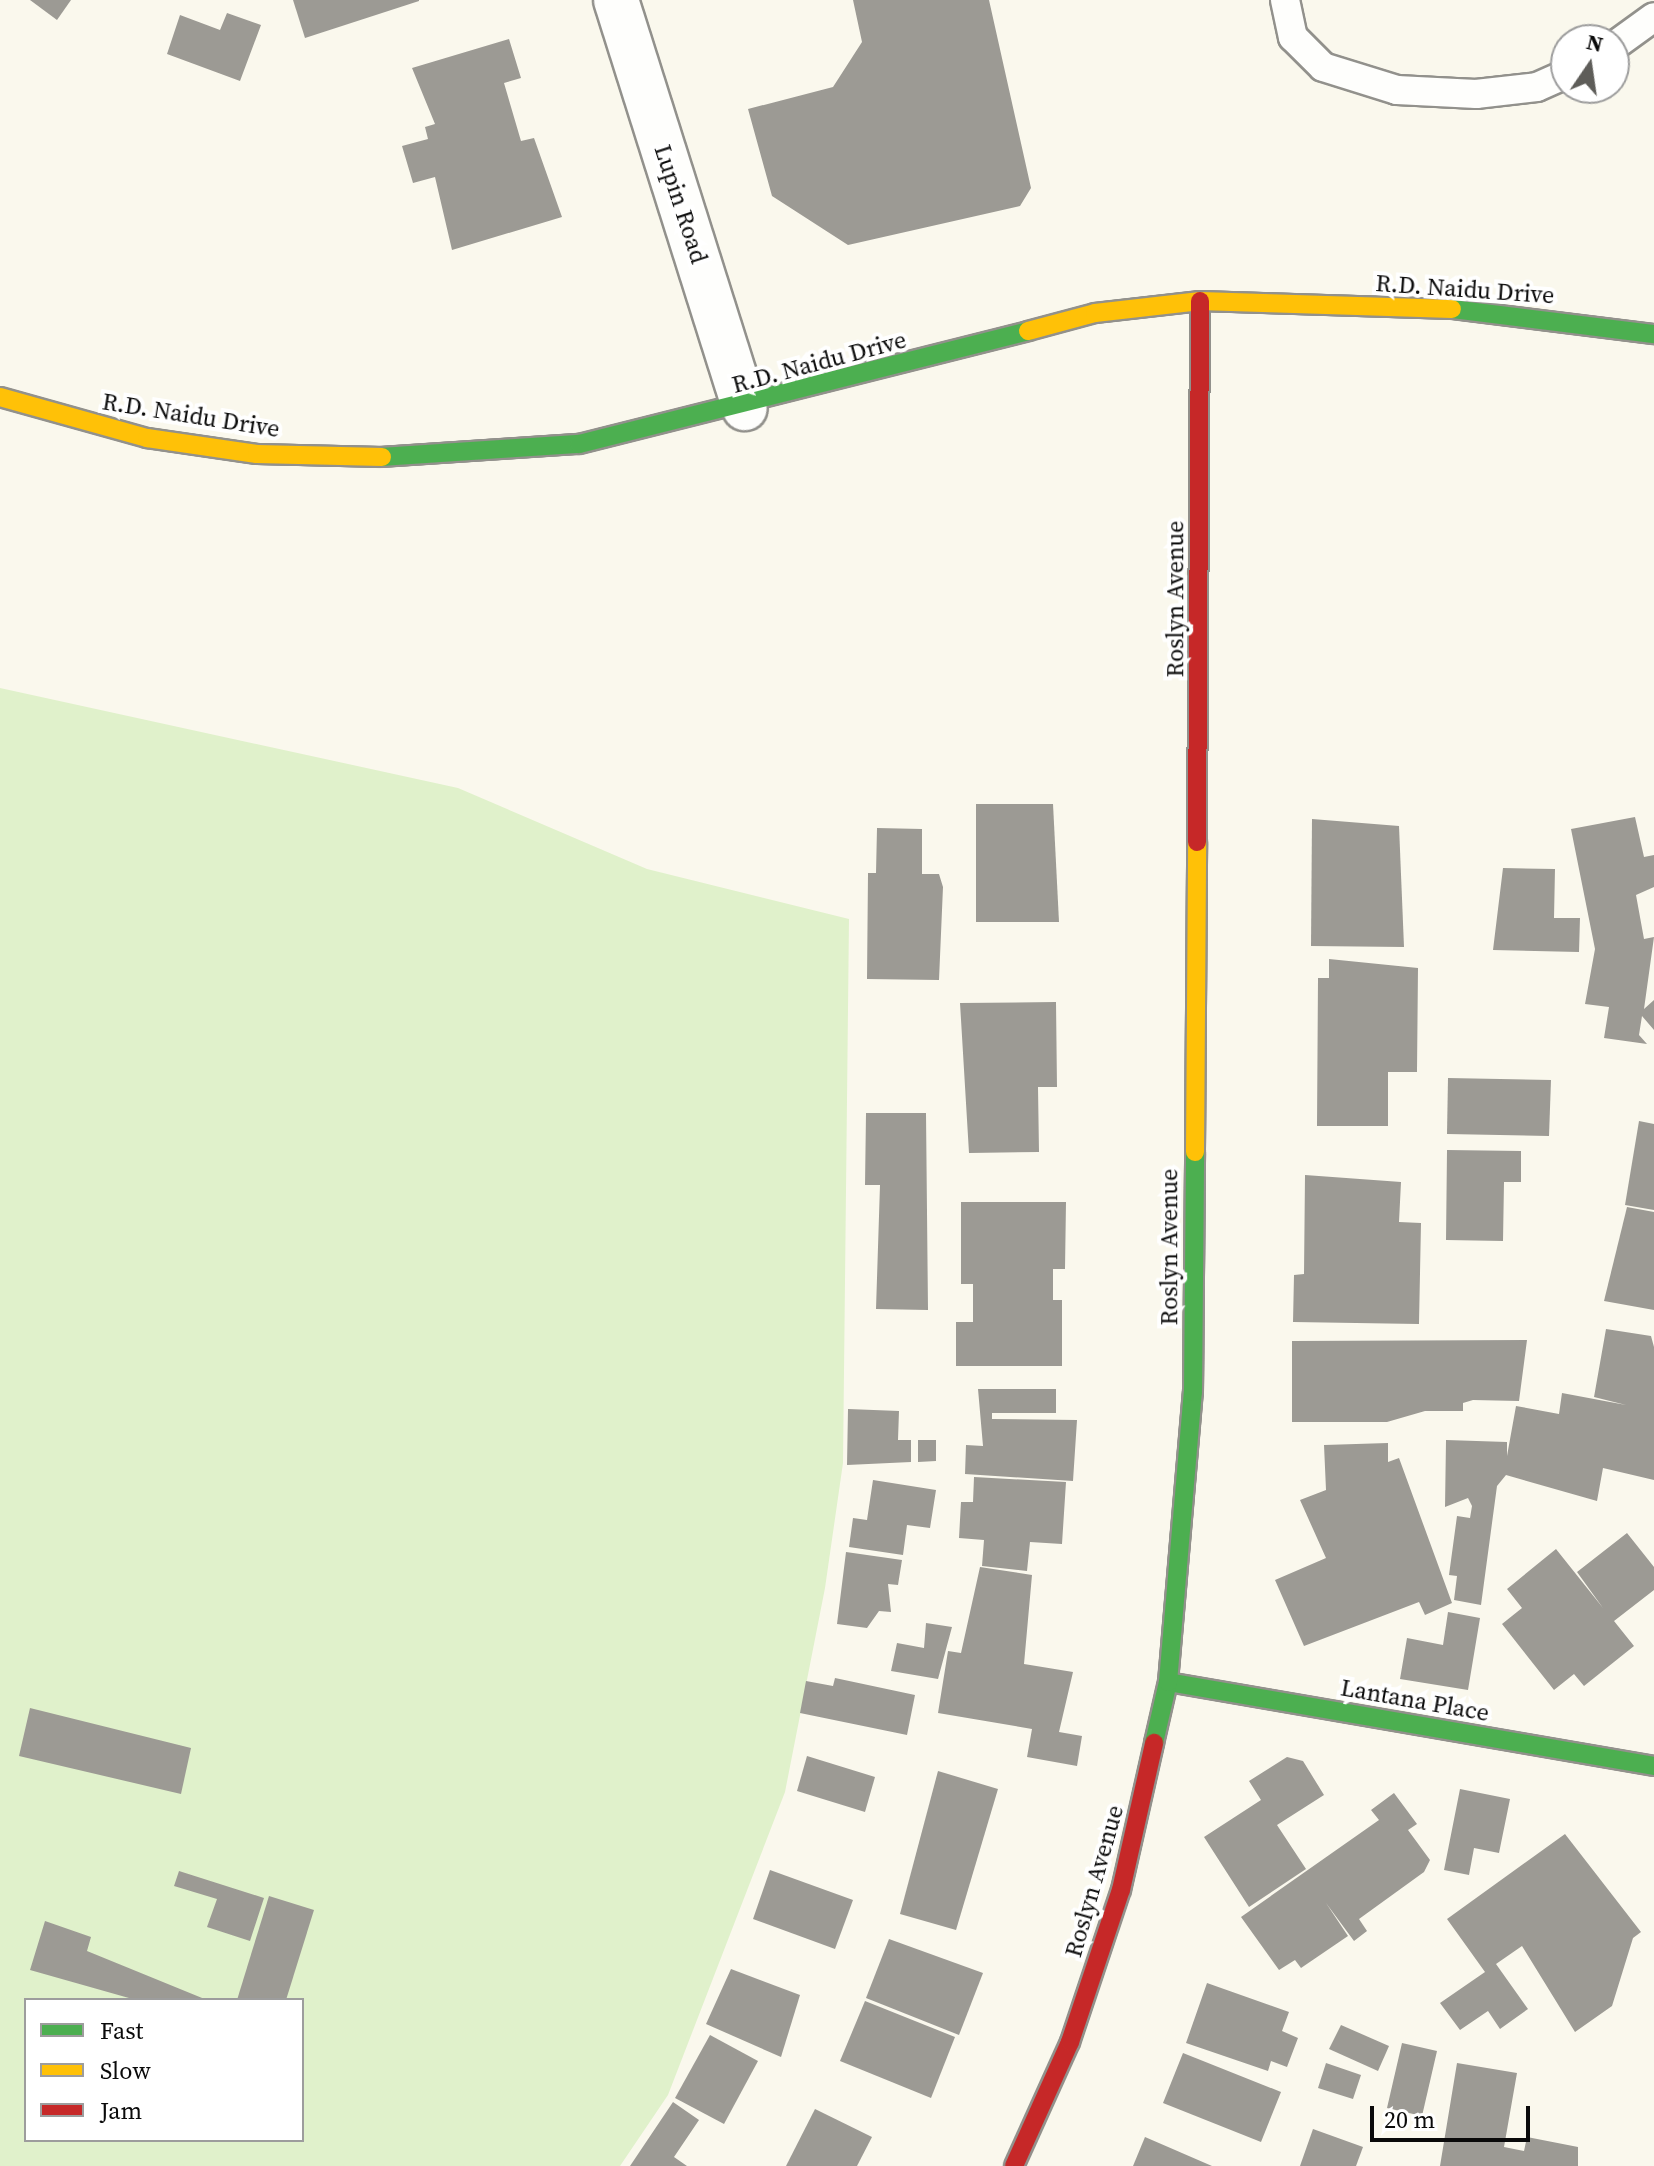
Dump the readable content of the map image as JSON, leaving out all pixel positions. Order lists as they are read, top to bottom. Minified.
{"streets":{"street":["Lupin Road","R.D. Naidu Drive","Roslyn Avenue","Lantana Place"]},"crossings":[["Lupin Road","R.D. Naidu Drive"],["R.D. Naidu Drive","Roslyn Avenue"],["Roslyn Avenue","Lantana Place"]],"legend":["Fast","Slow","Jam"],"scale_bar":"20 m","north":"top"}
